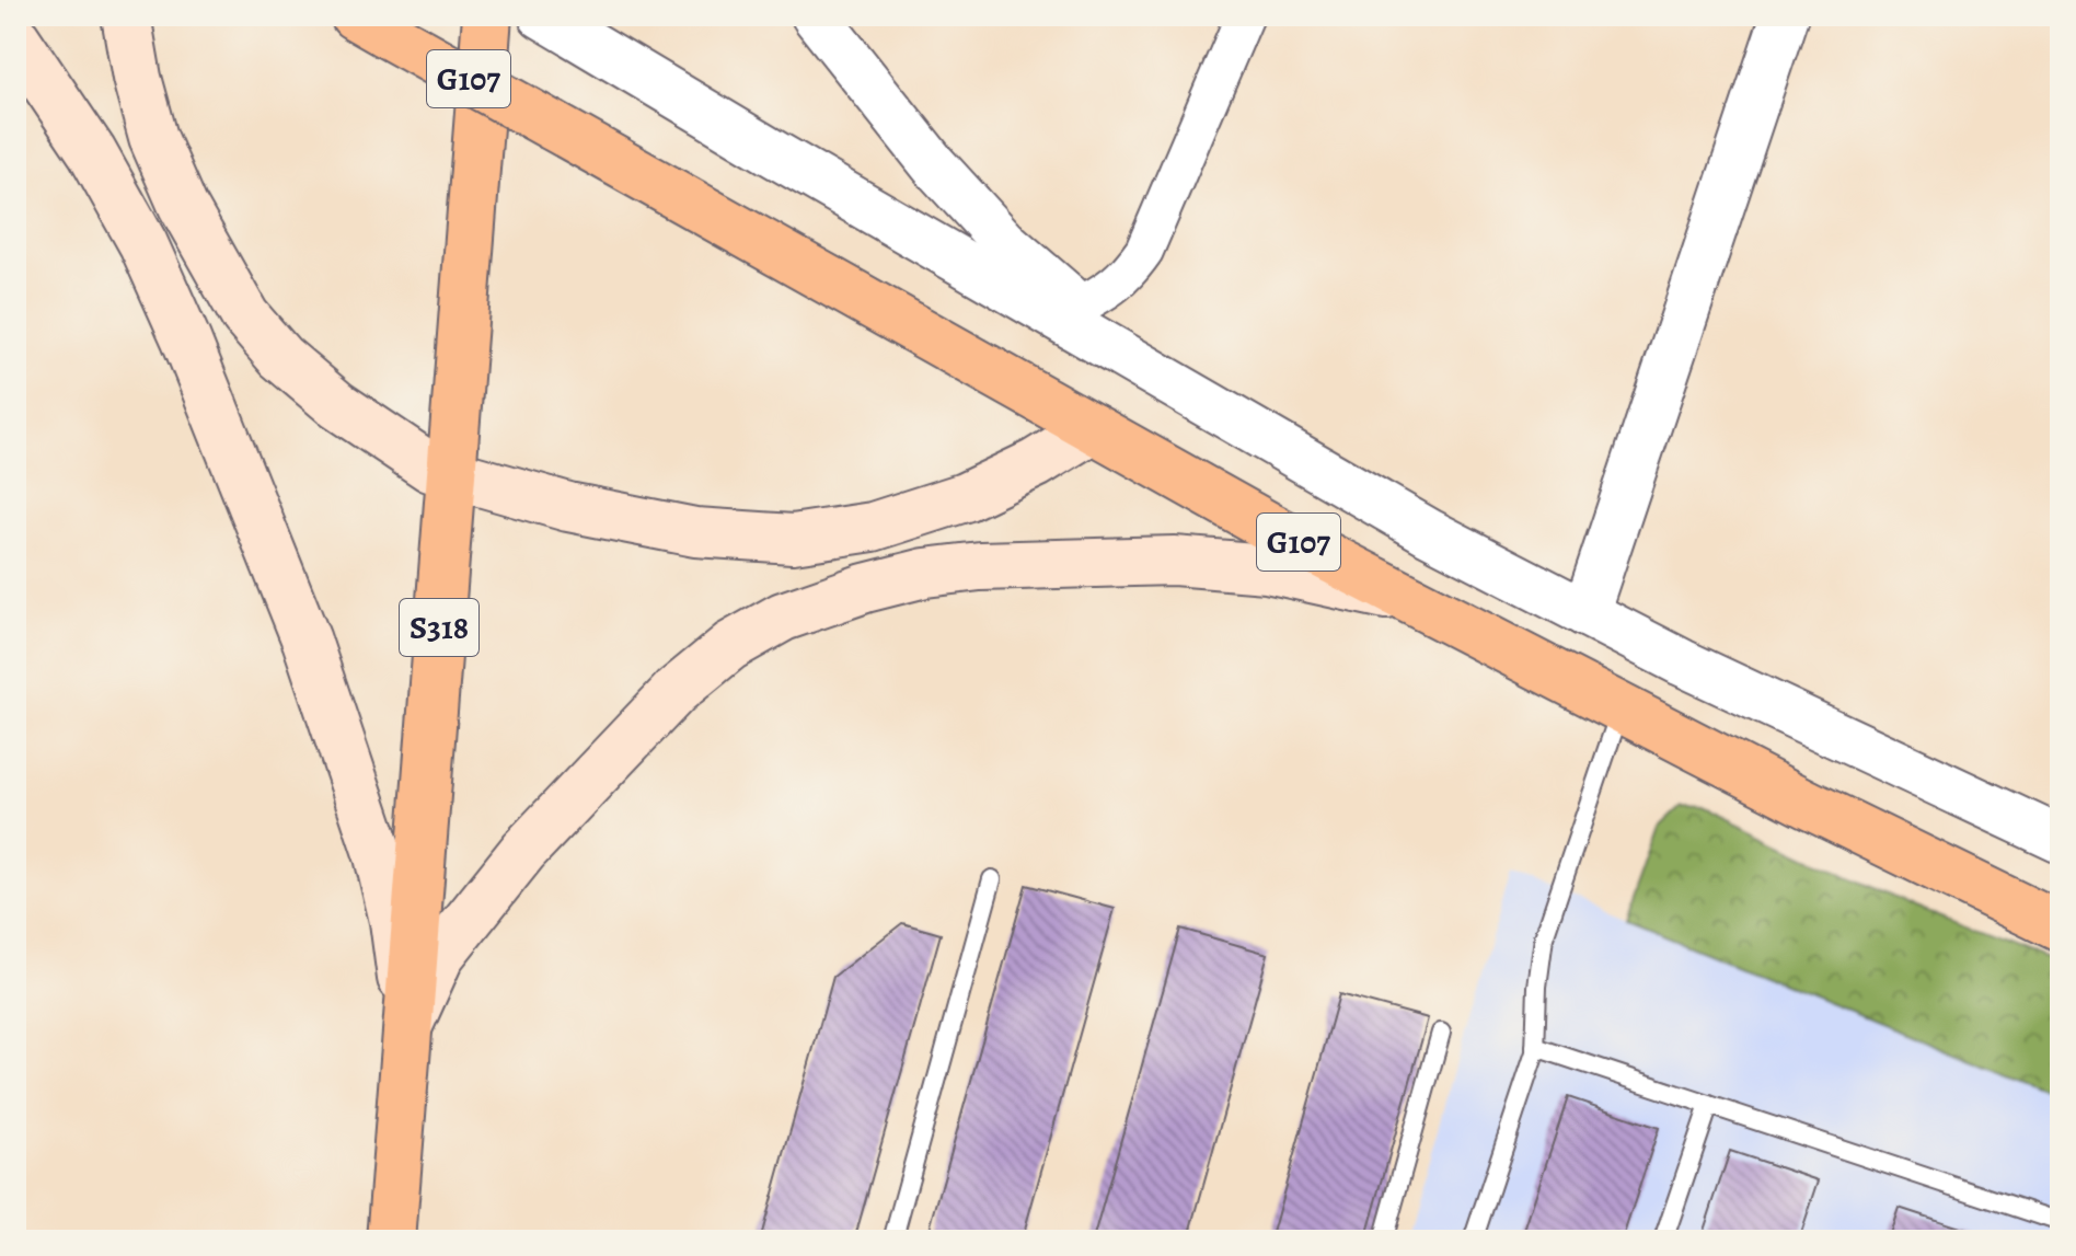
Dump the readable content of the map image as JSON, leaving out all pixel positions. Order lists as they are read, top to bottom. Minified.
{"streets":{"main road":["G107","S318"]}}
